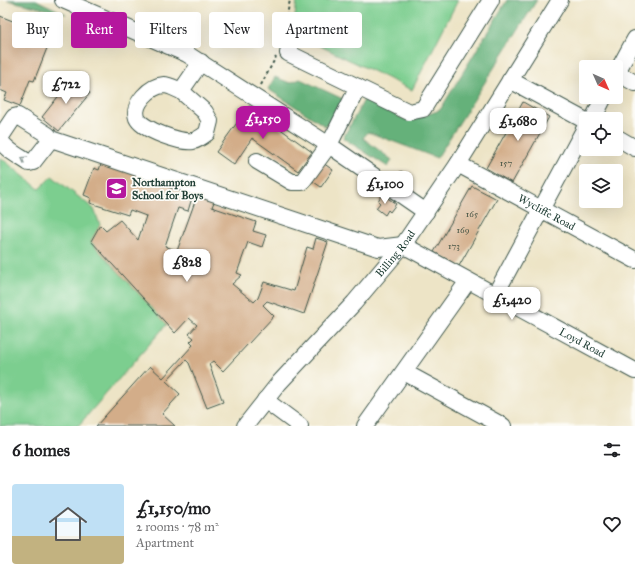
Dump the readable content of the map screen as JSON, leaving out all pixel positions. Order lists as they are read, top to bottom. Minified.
{"streets":{"street":["Wycliffe Road","Billing Road","Loyd Road"]},"crossings":[["Wycliffe Road","Billing Road"],["Billing Road","Loyd Road"]],"places":{"school or university":["Northampton School for Boys"]},"house_numbers":["157","165","169","173"],"north":"bottom right","page":{"chip":["Buy","Rent","Filters","New","Apartment"],"price":["£722","£1,150","£1,680","£1,100","£828","£1,420"],"heading":"6 homes","list":[{"name":"£1,150/mo","note":"2 rooms · 78 m² · Apartment"}]}}
